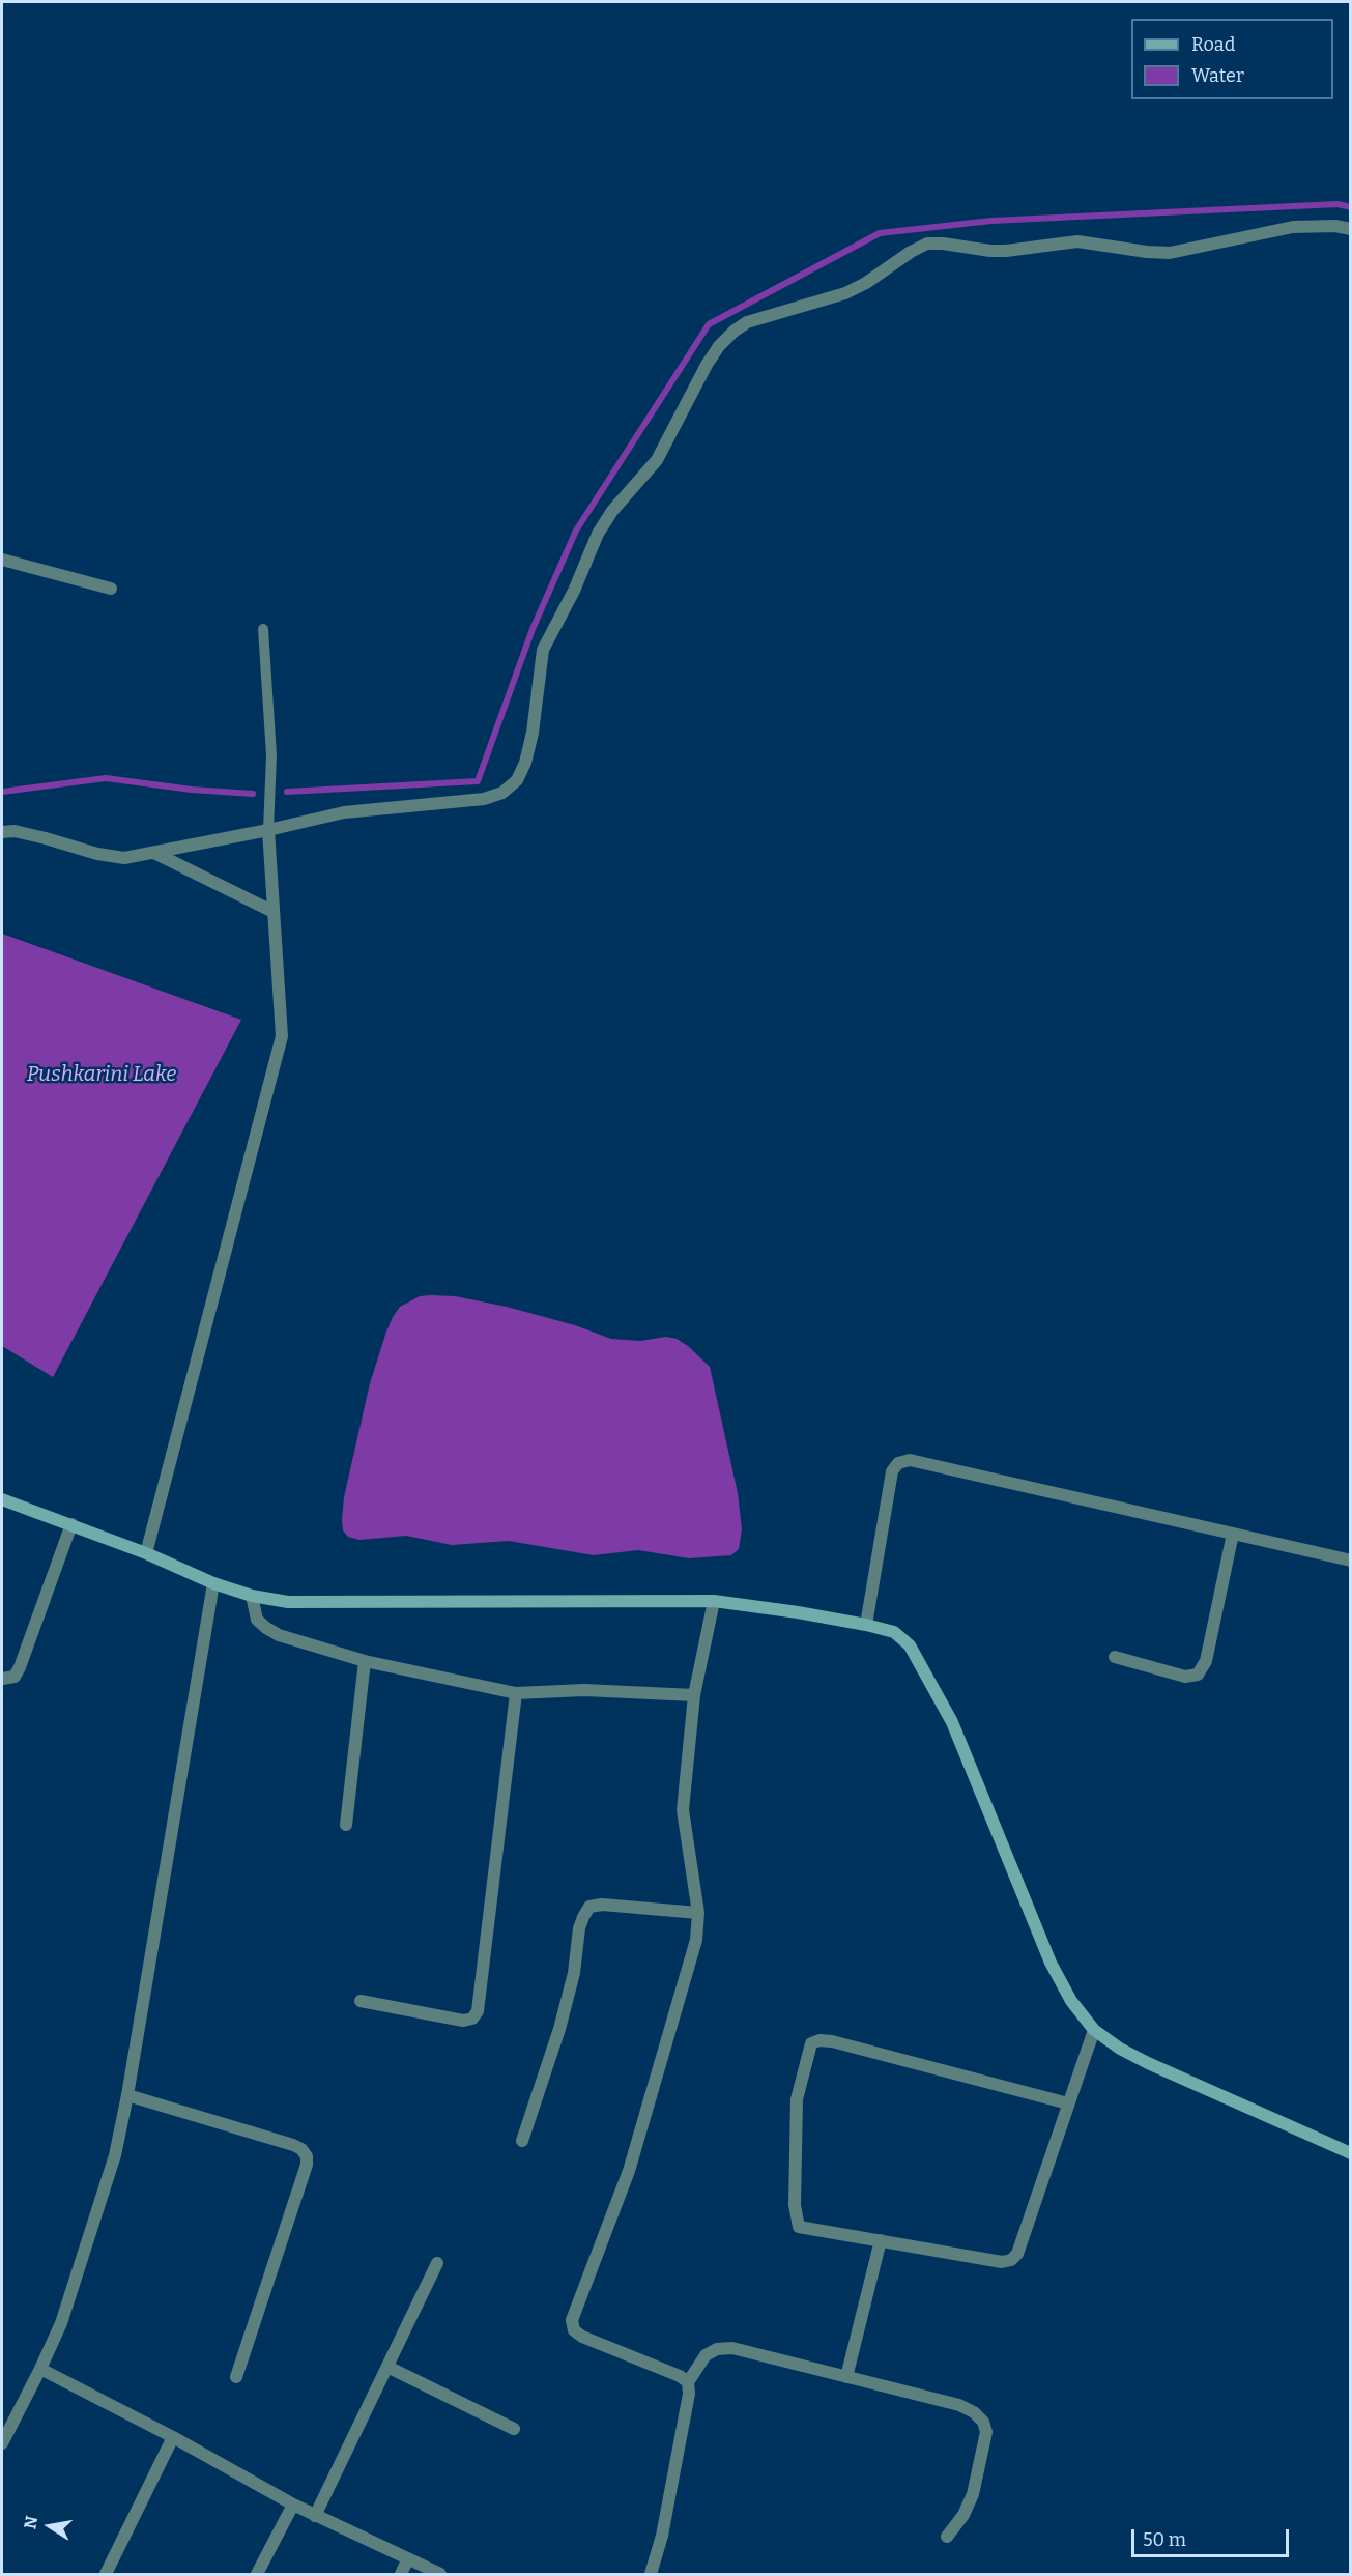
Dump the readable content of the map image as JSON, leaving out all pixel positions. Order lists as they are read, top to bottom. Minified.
{"water":["Pushkarini Lake"],"legend":["Road","Water"],"scale_bar":"50 m","north":"left"}
